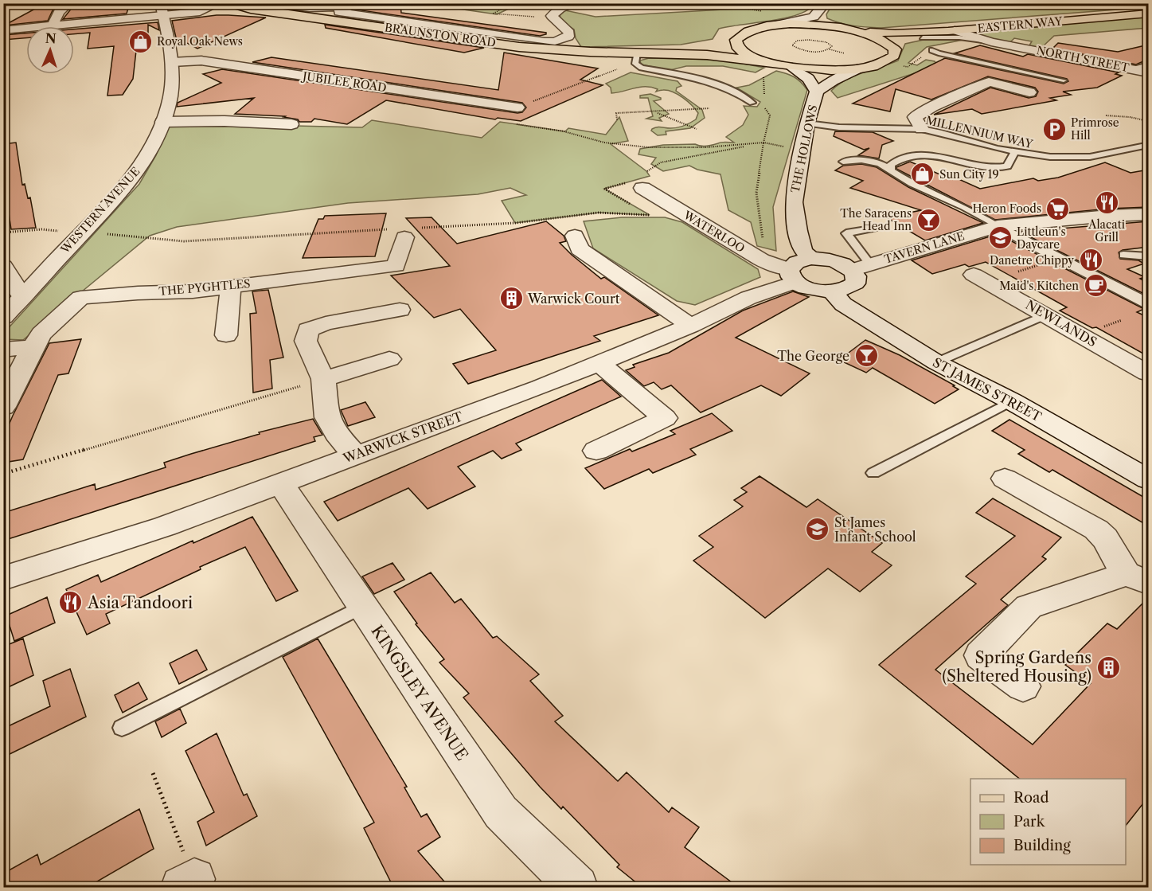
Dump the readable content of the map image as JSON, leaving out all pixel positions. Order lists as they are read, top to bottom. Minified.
{"streets":{"main road":["EASTERN WAY","BRAUNSTON ROAD"],"street":["NORTH STREET","JUBILEE ROAD","THE HOLLOWS","WESTERN AVENUE","WATERLOO","TAVERN LANE","THE PYGHTLES","NEWLANDS","ST JAMES STREET","WARWICK STREET","KINGSLEY AVENUE"],"lane":["MILLENNIUM WAY"]},"crossings":[["EASTERN WAY","BRAUNSTON ROAD"],["EASTERN WAY","NORTH STREET"],["JUBILEE ROAD","WESTERN AVENUE"],["MILLENNIUM WAY","THE HOLLOWS"],["THE HOLLOWS","WARWICK STREET"],["WATERLOO","ST JAMES STREET"],["WATERLOO","WARWICK STREET"],["WARWICK STREET","KINGSLEY AVENUE"]],"places":{"shop":["Royal Oak News","Sun City 19"],"parking":["Primrose Hill"],"restaurant":["Alacati Grill","Danetre Chippy","Asia Tandoori"],"supermarket":["Heron Foods"],"bar":["The Saracens Head Inn","The George"],"school or university":["Littleun's Daycare","St James Infant School"],"cafe":["Maid's Kitchen"],"building":["Warwick Court","Spring Gardens (Sheltered Housing)"]},"legend":["Road","Park","Building"],"north":"top"}
